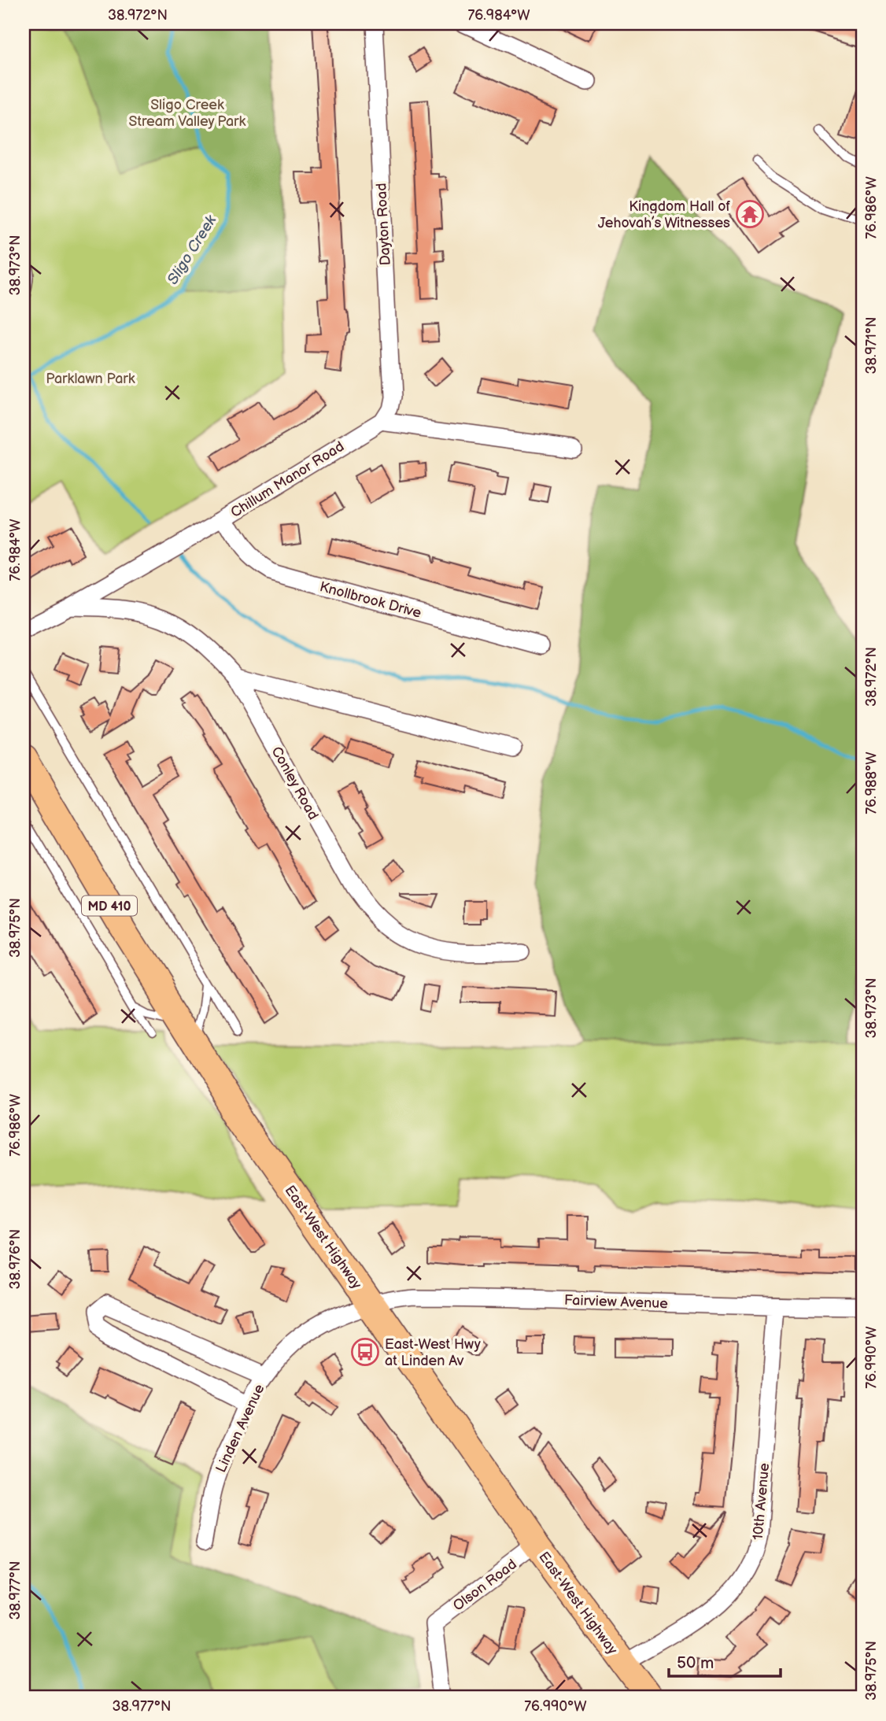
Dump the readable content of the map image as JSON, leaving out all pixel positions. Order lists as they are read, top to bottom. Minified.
{"streets":{"main road":["MD 410","East-West Highway"],"street":["Dayton Road","Chillum Manor Road","Knollbrook Drive","Conley Road","Fairview Avenue","Linden Avenue","10th Avenue","Olson Road"]},"crossings":[["Dayton Road","Chillum Manor Road"],["Chillum Manor Road","Knollbrook Drive"],["Chillum Manor Road","Conley Road"],["East-West Highway","Fairview Avenue"],["East-West Highway","Linden Avenue"],["East-West Highway","10th Avenue"],["East-West Highway","Olson Road"],["Fairview Avenue","Linden Avenue"],["Fairview Avenue","10th Avenue"]],"water":["Sligo Creek"],"parks":["Sligo Creek Stream Valley Park","Parklawn Park"],"places":{"temple":["Kingdom Hall of Jehovah’s Witnesses"],"bus stop":["East-West Hwy at Linden Av"]},"scale_bar":"50 m","coordinates":["38.972°N","76.984°W","76.986°W","38.973°N","38.971°N","76.988°W","38.975°N","38.976°N","76.990°W","38.977°N"]}
